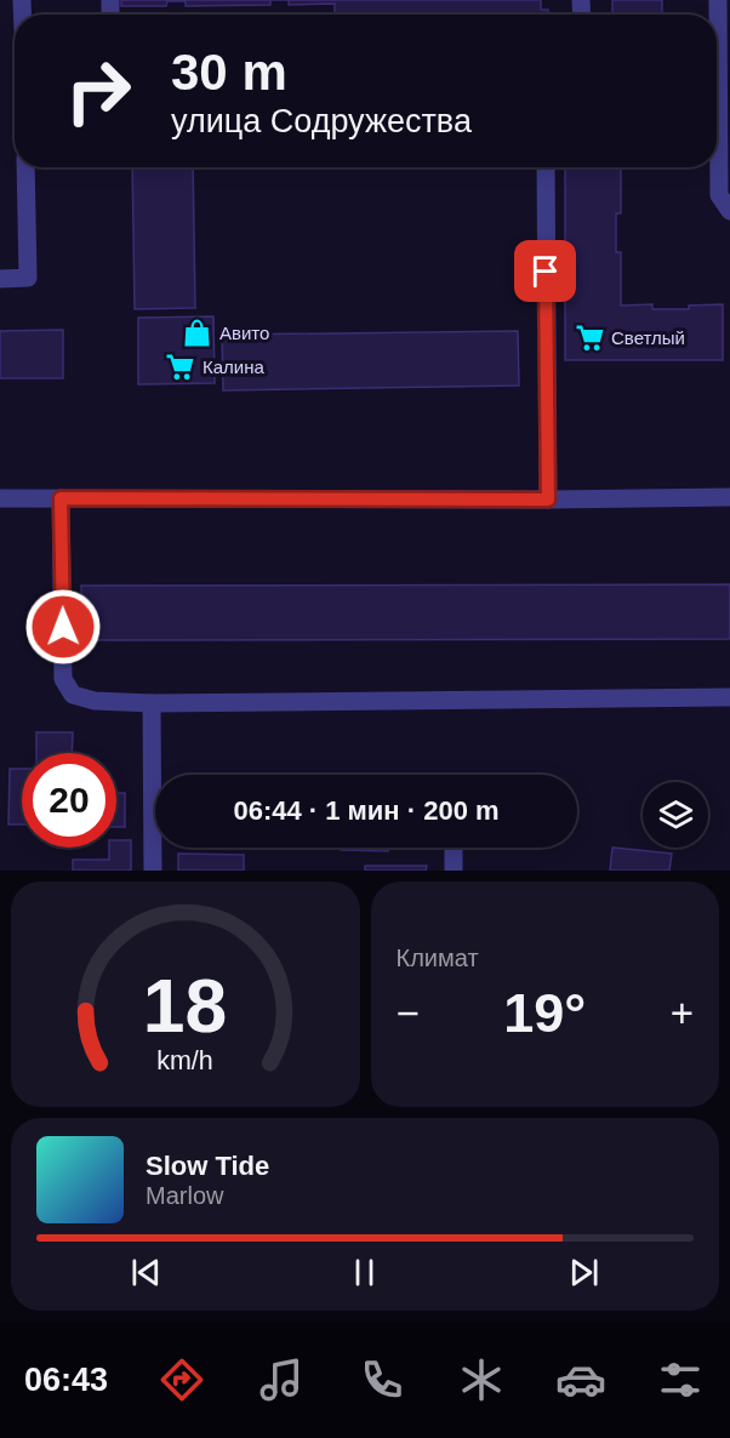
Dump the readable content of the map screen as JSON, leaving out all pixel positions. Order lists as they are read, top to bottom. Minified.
{"places":{"shop":["Авито"],"supermarket":["Светлый","Калина"]},"page":{"turn":["30 m","улица Содружества"],"limit":"20","trip":"06:44 · 1 мин · 200 m","tile":"Климат","heat":["−","19°","+"],"song":["Slow Tide","Marlow"],"tabs":"06:43","gauge":["18","km/h"]}}
